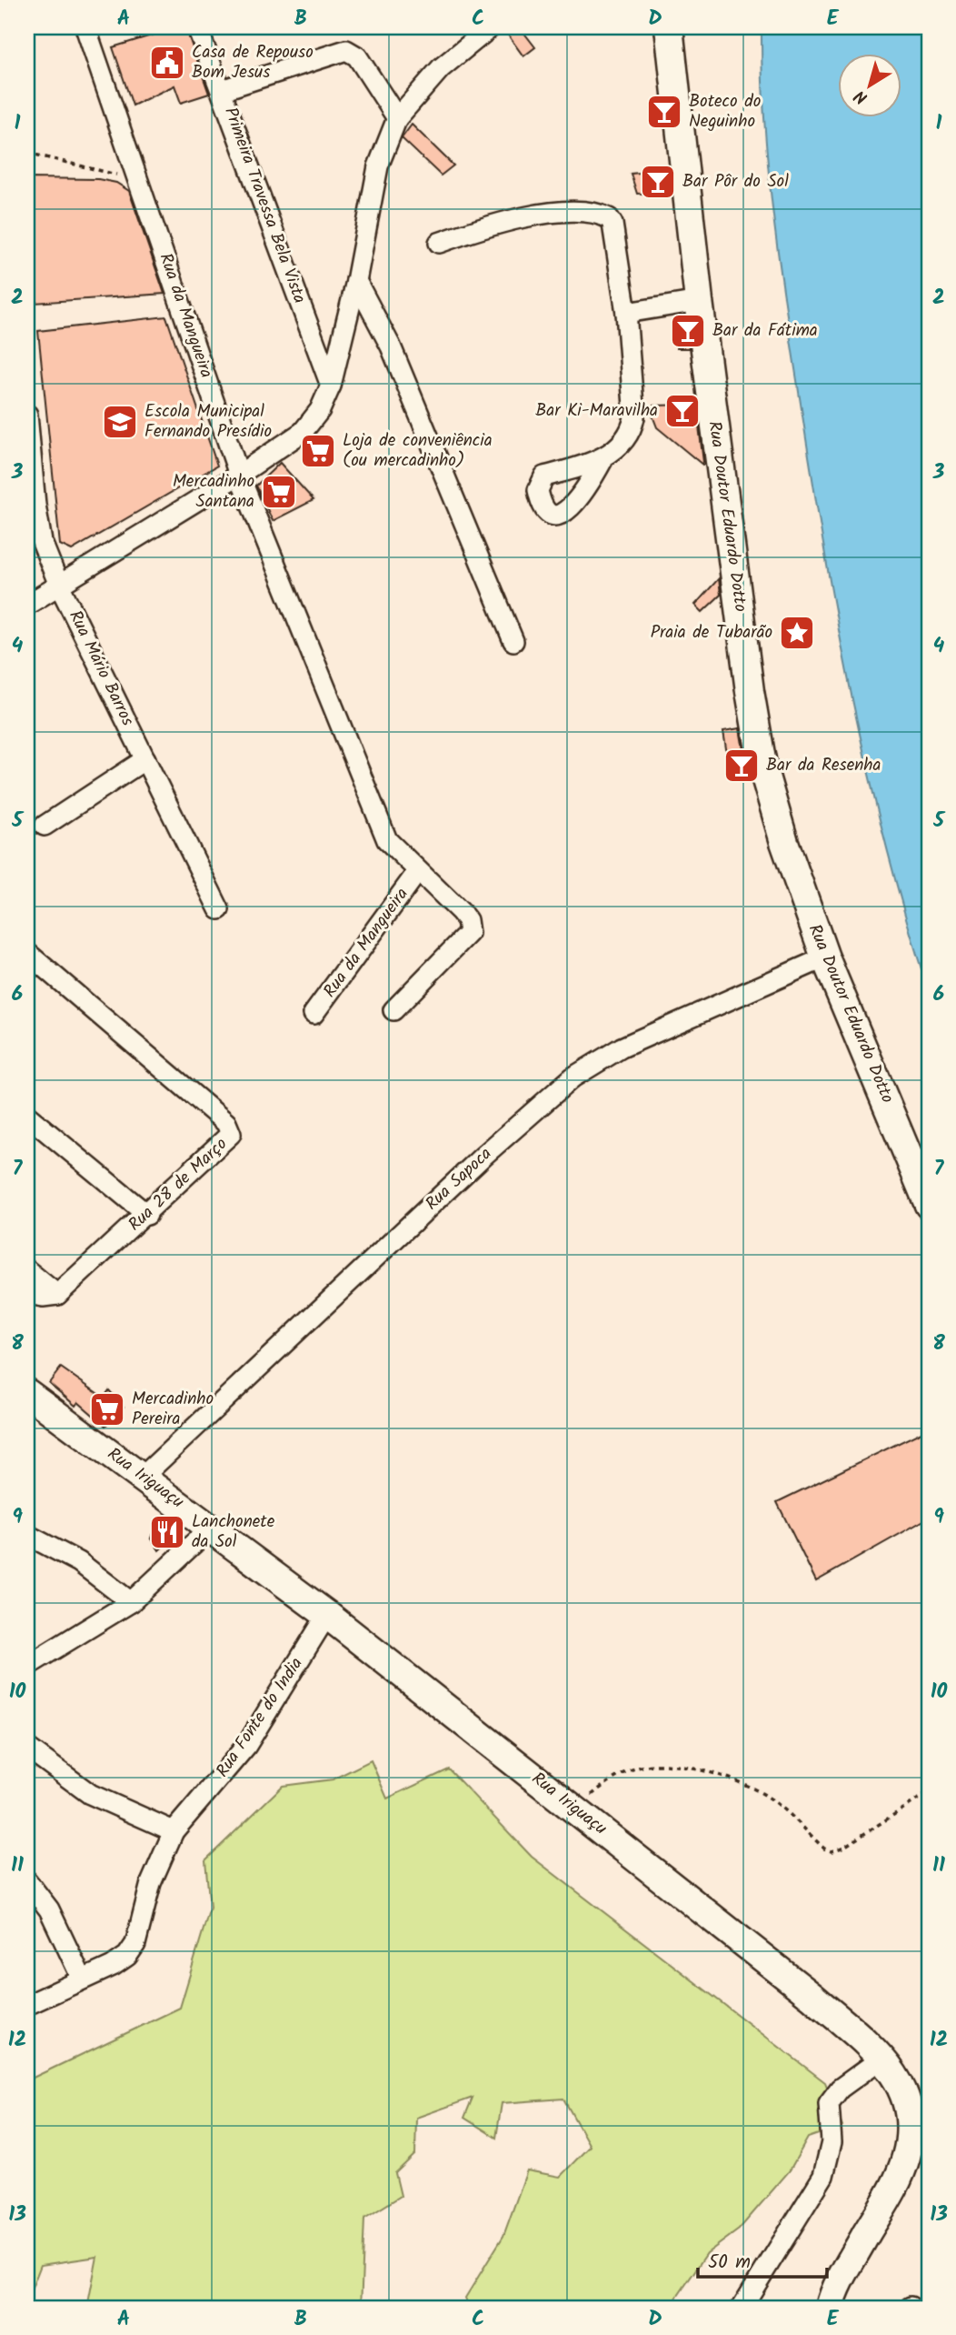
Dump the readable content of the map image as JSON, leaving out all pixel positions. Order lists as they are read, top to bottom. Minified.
{"streets":{"main road":["Rua Doutor Eduardo Dotto","Rua Iriguaçu"],"street":["Primeira Travessa Bela Vista","Rua da Mangueira","Rua Mário Barros","Rua Sapoca","Rua 28 de Março","Rua Fonte do India"]},"crossings":[["Rua Doutor Eduardo Dotto","Rua Sapoca"],["Rua Sapoca","Rua Iriguaçu"],["Rua Iriguaçu","Rua Fonte do India"]],"places":{"public building":["Casa de Repouso Bom Jesus"],"bar":["Boteco do Neguinho","Bar Pôr do Sol","Bar da Fátima","Bar Ki-Maravilha","Bar da Resenha"],"school or university":["Escola Municipal Fernando Presídio"],"supermarket":["Loja de conveniência (ou mercadinho)","Mercadinho Santana","Mercadinho Pereira"],"place":["Praia de Tubarão"],"restaurant":["Lanchonete da Sol"]},"scale_bar":"50 m","north":"bottom left","grid":{"columns":["A","B","C","D","E"],"rows":["1","2","3","4","5","6","7","8","9","10","11","12","13"]}}
